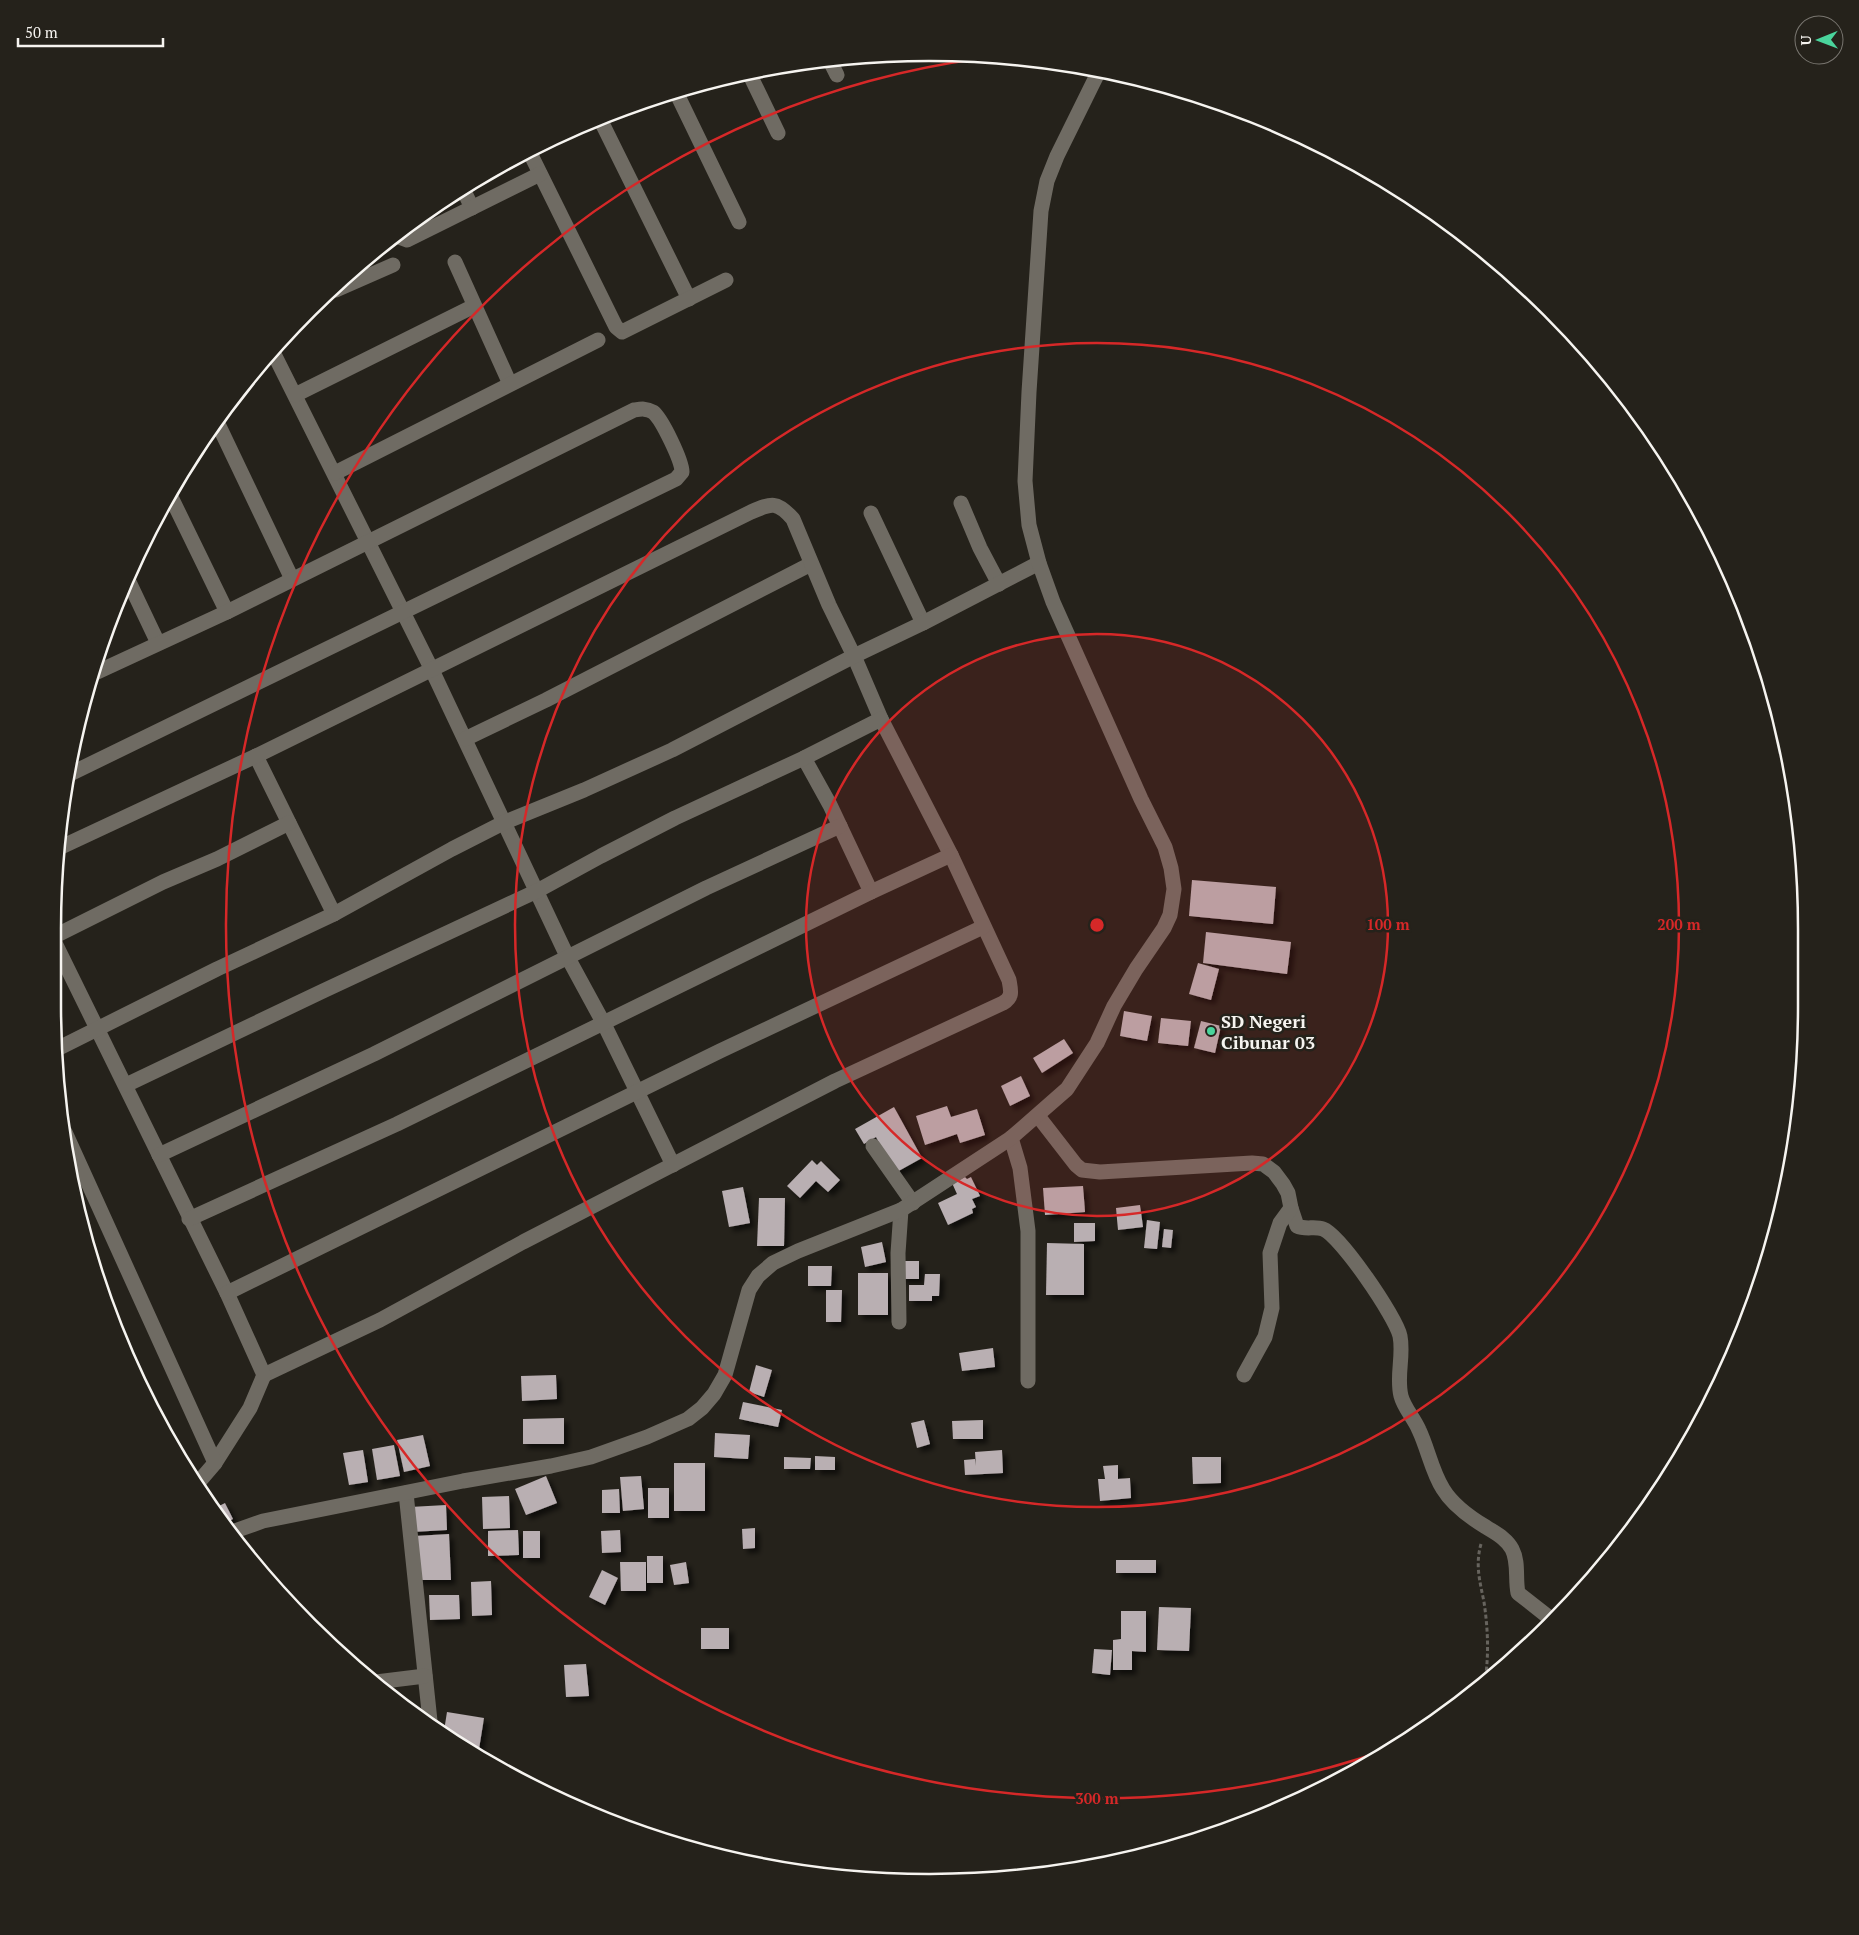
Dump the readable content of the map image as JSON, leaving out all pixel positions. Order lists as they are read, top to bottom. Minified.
{"places":["SD Negeri Cibunar 03"],"scale_bar":"50 m","north":"left","rings":["100 m","200 m","300 m"]}
